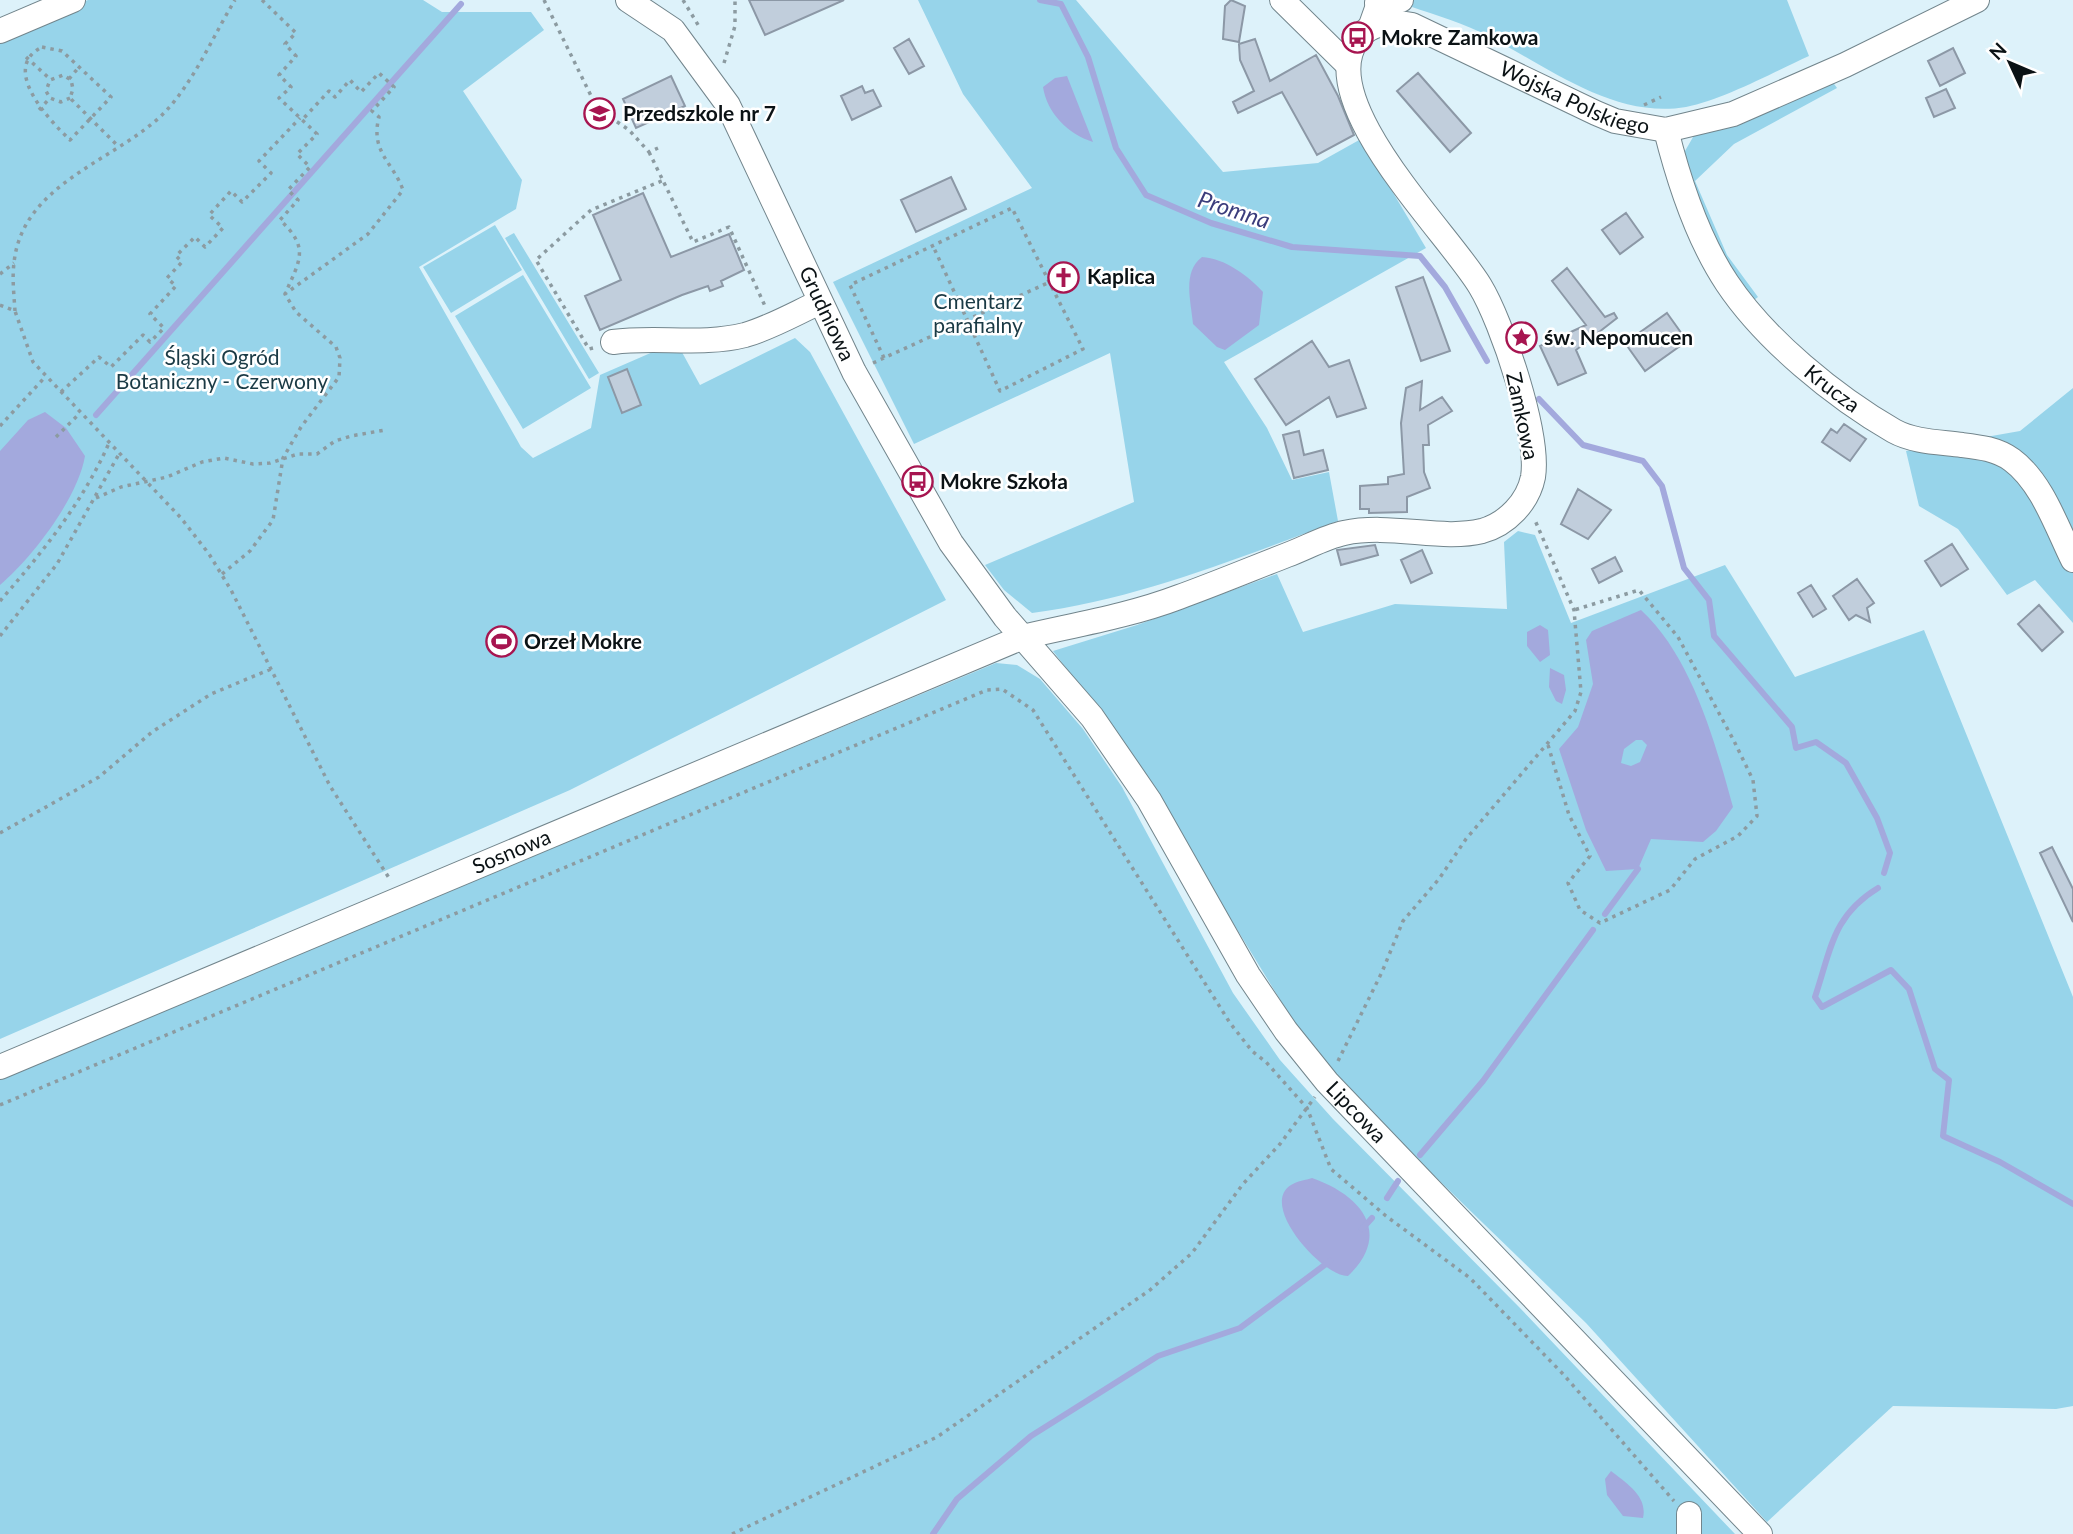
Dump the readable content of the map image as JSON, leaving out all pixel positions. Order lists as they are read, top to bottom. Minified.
{"streets":{"street":["Wojska Polskiego","Grudniowa","Krucza","Zamkowa","Sosnowa","Lipcowa"]},"crossings":[["Wojska Polskiego","Krucza"],["Grudniowa","Zamkowa"],["Grudniowa","Sosnowa"],["Grudniowa","Lipcowa"],["Zamkowa","Sosnowa"],["Zamkowa","Lipcowa"],["Sosnowa","Lipcowa"]],"water":["Promna"],"parks":["Cmentarz parafialny","Śląski Ogród Botaniczny - Czerwony"],"places":{"bus stop":["Mokre Zamkowa","Mokre Szkoła"],"school or university":["Przedszkole nr 7"],"church":["Kaplica"],"place":["św. Nepomucen"],"sports":["Orzeł Mokre"]},"north":"top left"}
